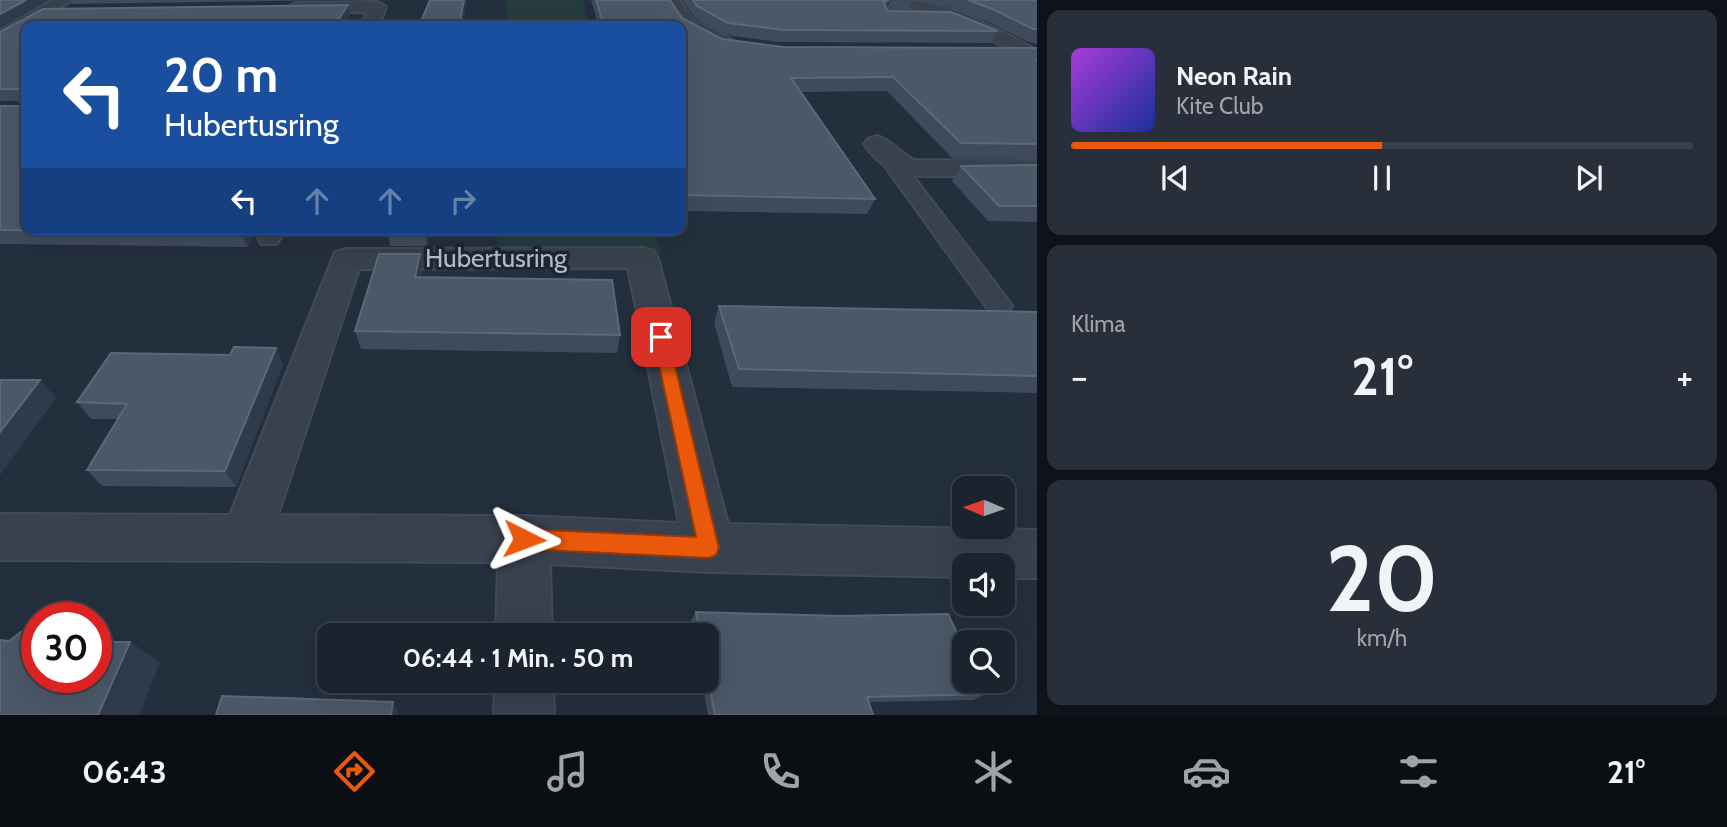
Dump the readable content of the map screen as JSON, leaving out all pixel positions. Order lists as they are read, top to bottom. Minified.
{"streets":{"street":["Hubertusring"]},"north":"left","page":{"turn":["20 m","Hubertusring"],"song":["Neon Rain","Kite Club"],"tile":["Klima",["20","km/h"]],"heat":["−","21°","+"],"limit":"30","trip":"06:44 · 1 Min. · 50 m","tabs":["06:43","21°"]}}
